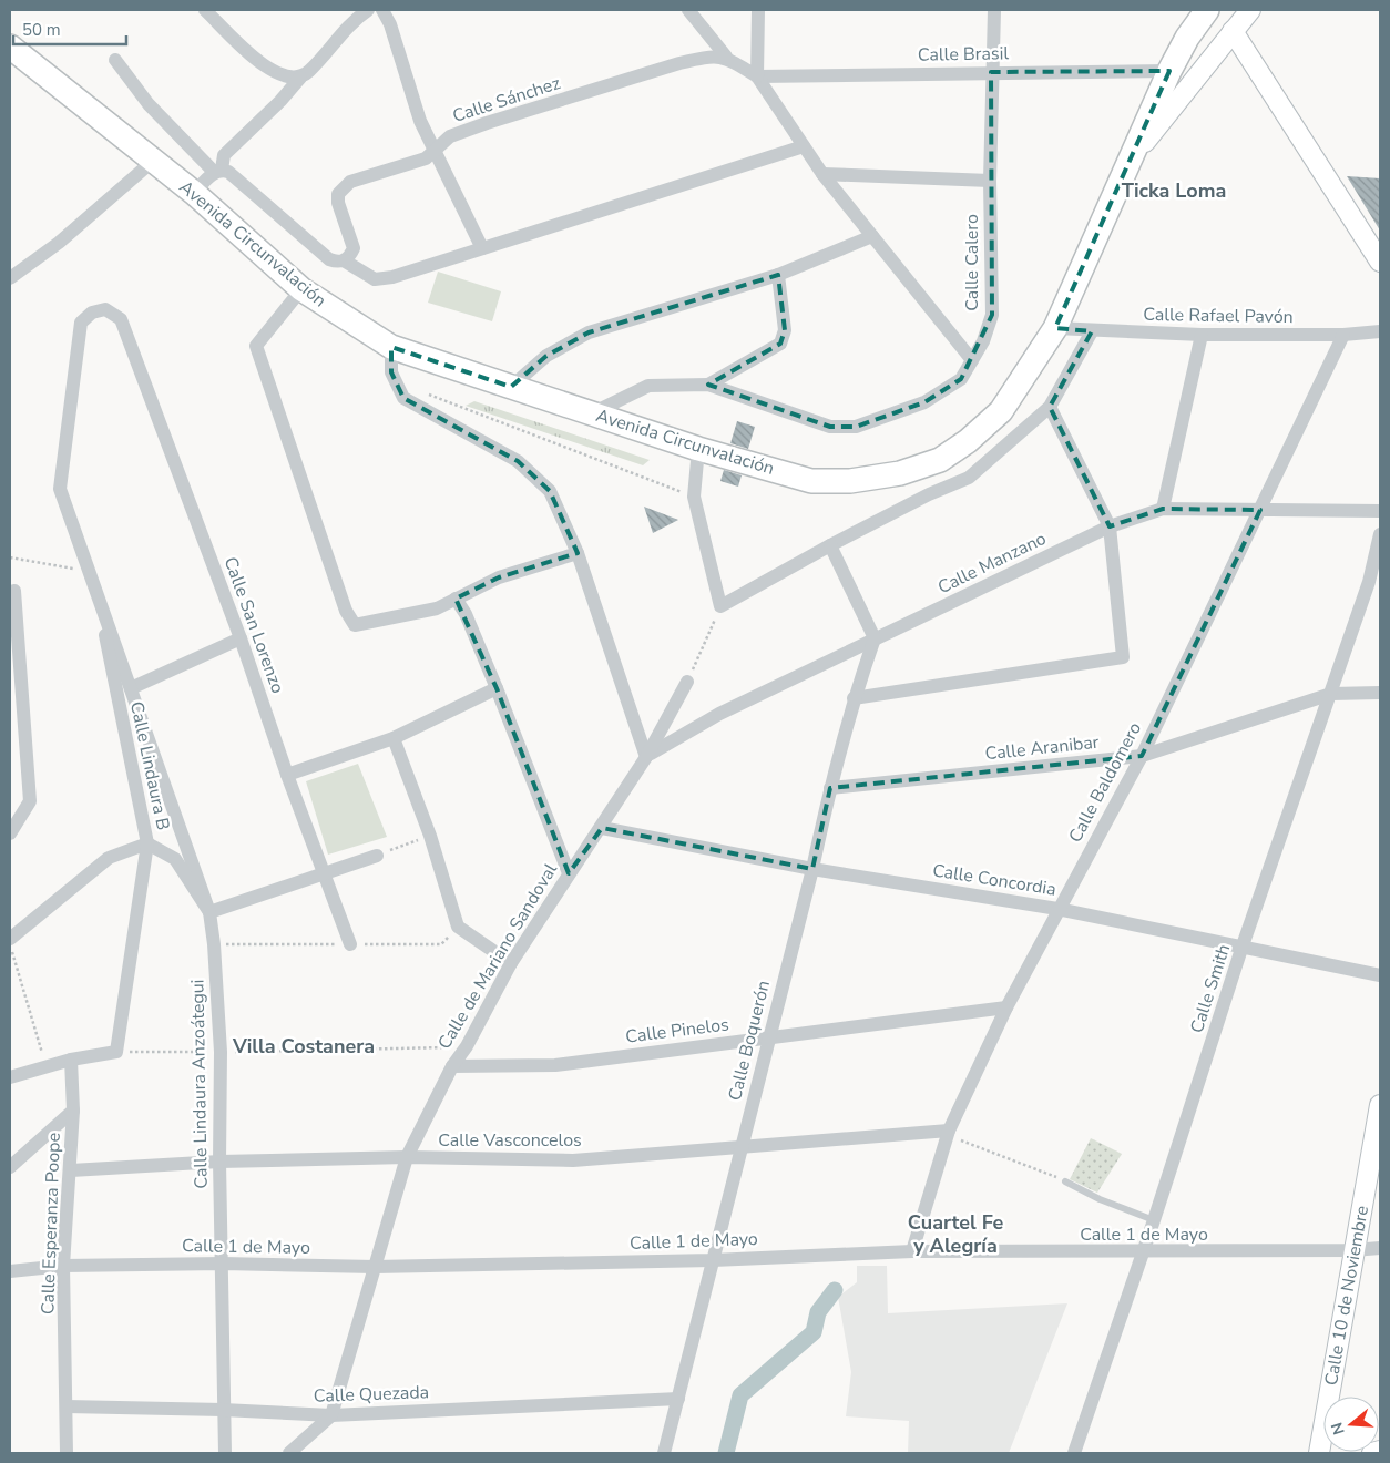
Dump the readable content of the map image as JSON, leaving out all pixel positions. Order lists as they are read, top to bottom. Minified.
{"streets":{"highway":["Avenida Circunvalación"],"main road":["Calle 10 de Noviembre"],"street":["Calle Brasil","Calle Sánchez","Calle Calero","Calle Rafael Pavón","Calle Manzano","Calle San Lorenzo","Calle Aranibar","Calle Lindaura B","Calle Baldomero","Calle Concordia","Calle de Mariano Sandoval","Calle Smith","Calle Pinelos","Calle Boquerón","Calle Lindaura Anzoátegui","Calle Vasconcelos","Calle Esperanza Poope","Calle 1 de Mayo","Calle Quezada"]},"crossings":[["Calle Brasil","Avenida Circunvalación"],["Calle Brasil","Calle Calero"],["Avenida Circunvalación","Calle Calero"],["Avenida Circunvalación","Calle Rafael Pavón"],["Calle Rafael Pavón","Calle Baldomero"],["Calle Manzano","Calle Baldomero"],["Calle Manzano","Calle de Mariano Sandoval"],["Calle Manzano","Calle Boquerón"],["Calle San Lorenzo","Calle Lindaura B"],["Calle Aranibar","Calle Baldomero"],["Calle Aranibar","Calle Smith"],["Calle Aranibar","Calle Boquerón"],["Calle Lindaura B","Calle Lindaura Anzoátegui"],["Calle Baldomero","Calle Concordia"],["Calle Baldomero","Calle Pinelos"],["Calle Baldomero","Calle Vasconcelos"],["Calle Baldomero","Calle 1 de Mayo"],["Calle Concordia","Calle de Mariano Sandoval"],["Calle Concordia","Calle Smith"],["Calle Concordia","Calle Boquerón"],["Calle de Mariano Sandoval","Calle Pinelos"],["Calle de Mariano Sandoval","Calle Vasconcelos"],["Calle de Mariano Sandoval","Calle 1 de Mayo"],["Calle de Mariano Sandoval","Calle Quezada"],["Calle Smith","Calle 1 de Mayo"],["Calle Pinelos","Calle Boquerón"],["Calle Boquerón","Calle Vasconcelos"],["Calle Boquerón","Calle 1 de Mayo"],["Calle Boquerón","Calle Quezada"],["Calle Lindaura Anzoátegui","Calle Vasconcelos"],["Calle Lindaura Anzoátegui","Calle 1 de Mayo"],["Calle Lindaura Anzoátegui","Calle Quezada"],["Calle Vasconcelos","Calle Esperanza Poope"],["Calle Esperanza Poope","Calle 1 de Mayo"],["Calle Esperanza Poope","Calle Quezada"],["Calle 1 de Mayo","Calle 10 de Noviembre"]],"districts":["Ticka Loma","Villa Costanera","Cuartel Fe y Alegría"],"scale_bar":"50 m","north":"left"}
